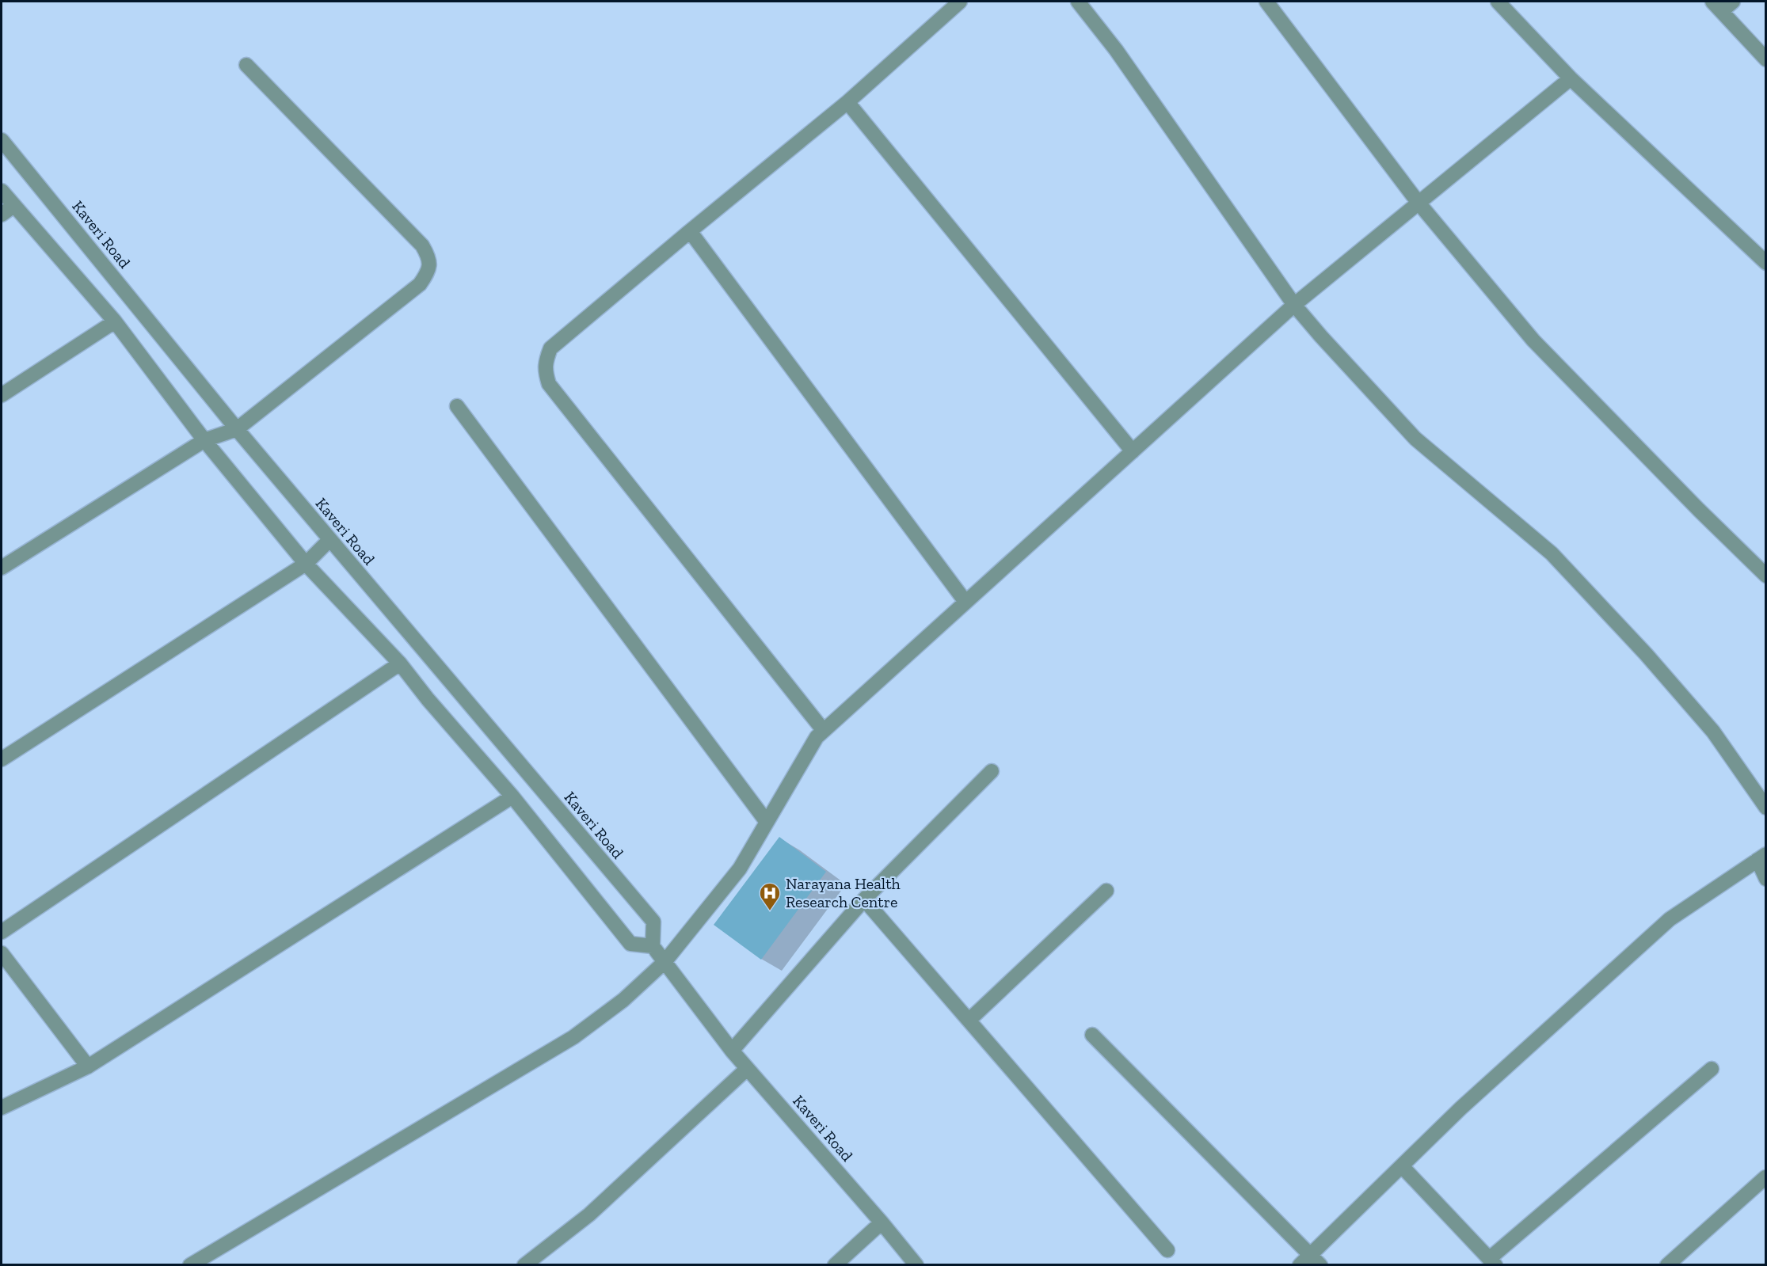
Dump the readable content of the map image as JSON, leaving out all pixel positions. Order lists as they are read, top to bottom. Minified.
{"streets":{"street":["Kaveri Road"]},"places":{"hospital":["Narayana Health Research Centre"]}}
